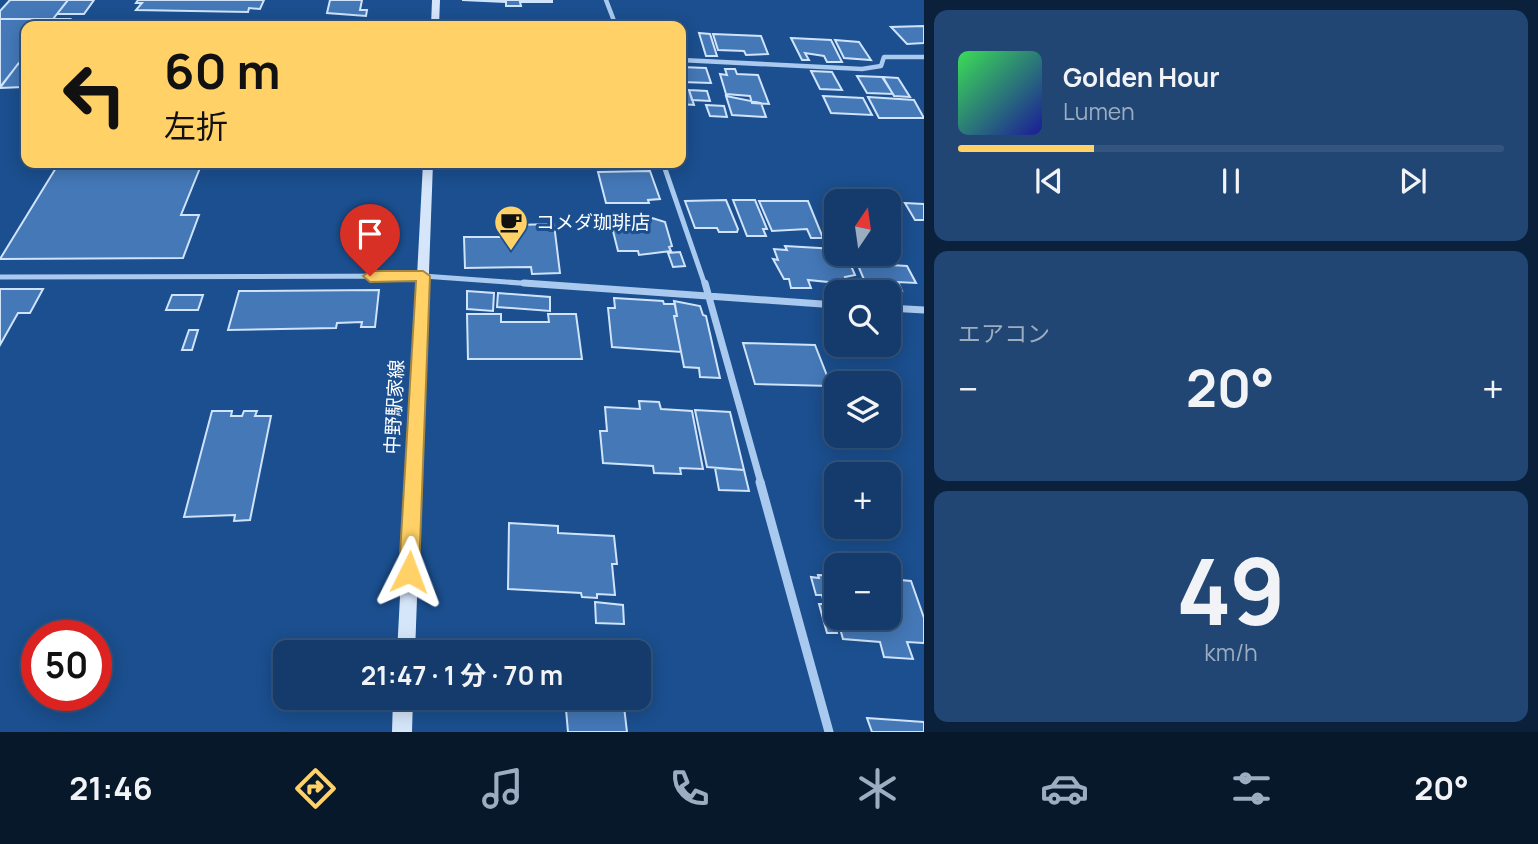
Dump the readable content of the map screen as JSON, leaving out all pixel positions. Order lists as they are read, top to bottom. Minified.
{"streets":{"main road":["中野駅家線"]},"places":{"cafe":["コメダ珈琲店"]},"north":"top","page":{"turn":["60 m","左折"],"song":["Golden Hour","Lumen"],"map_buttons":["+","−"],"tile":["エアコン",["49","km/h"]],"heat":["−","20°","+"],"limit":"50","trip":"21:47 · 1 分 · 70 m","tabs":["21:46","20°"]}}
